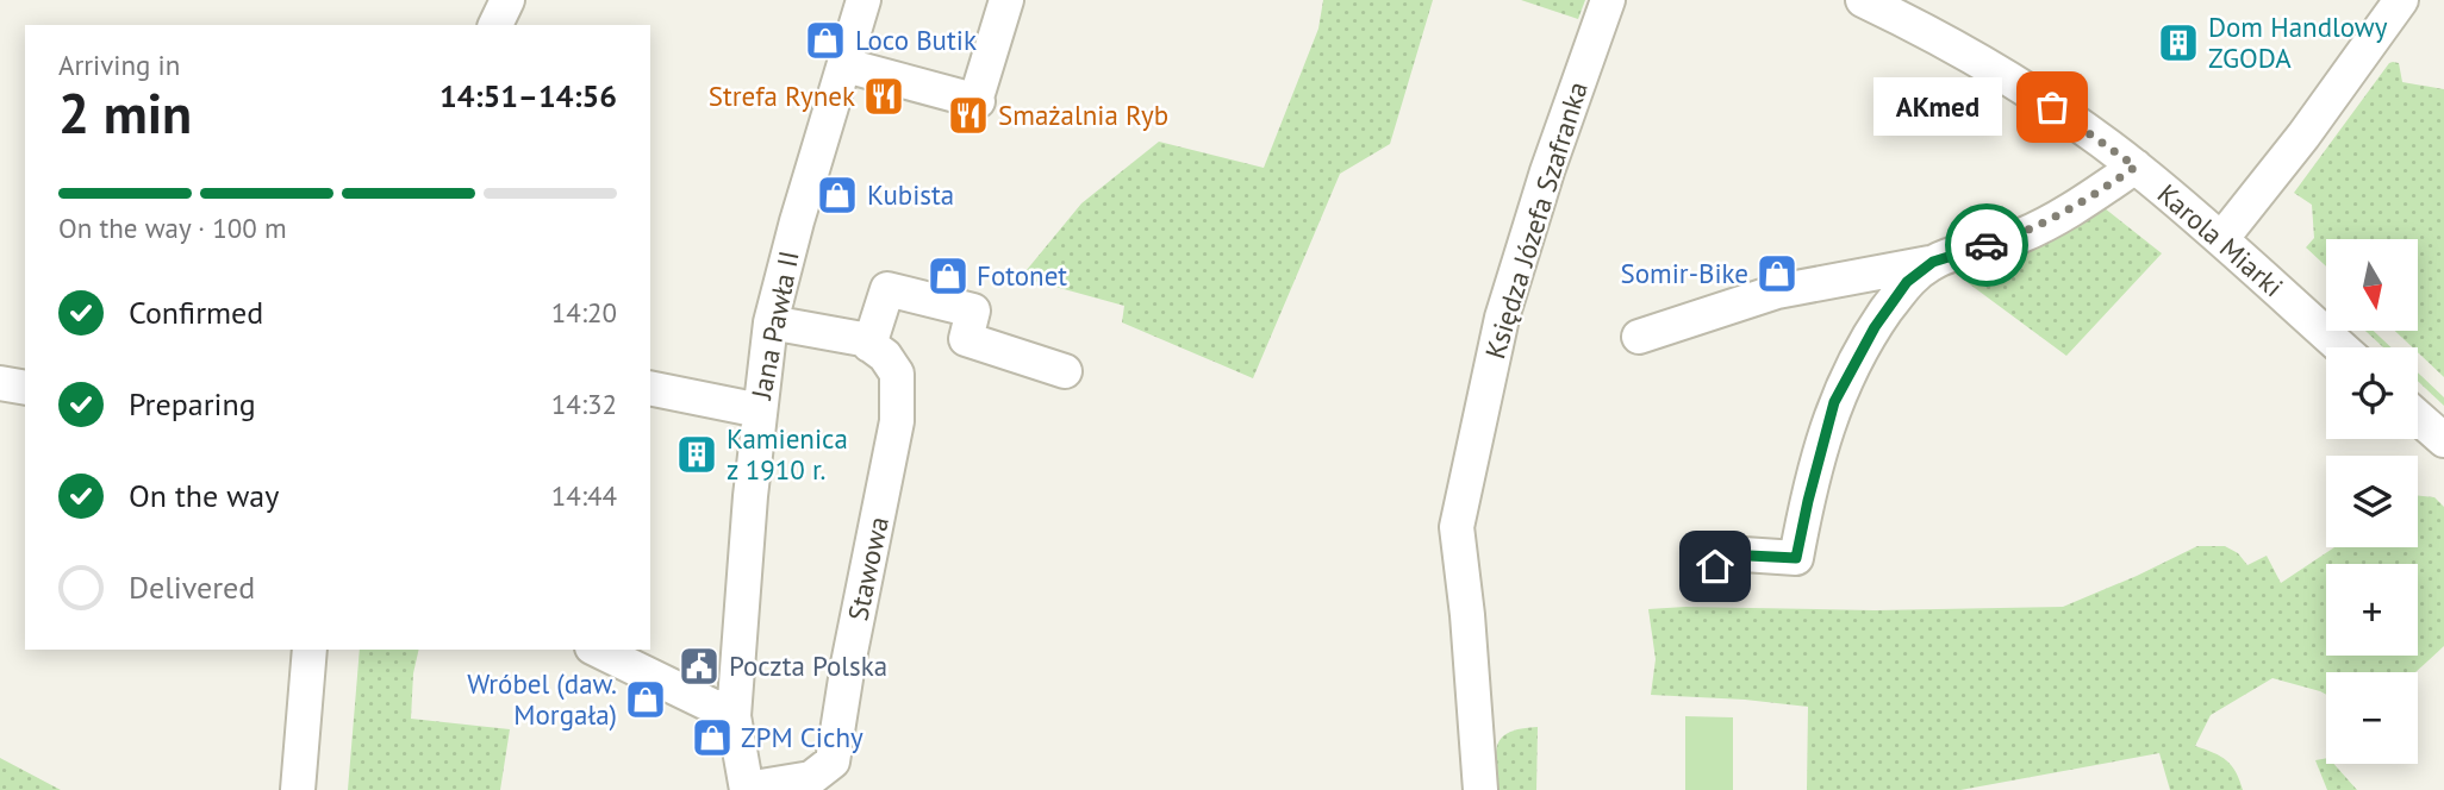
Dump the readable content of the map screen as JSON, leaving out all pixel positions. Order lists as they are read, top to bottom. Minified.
{"streets":{"street":["Księdza Józefa Szafranka","Karola Miarki","Jana Pawła II","Stawowa"]},"crossings":[["Jana Pawła II","Stawowa"]],"places":{"shop":["Loco Butik","Kubista","Somir-Bike","Fotonet","Wróbel (daw. Morgała)","ZPM Cichy"],"building":["Dom Handlowy ZGODA","Kamienica z 1910 r."],"restaurant":["Strefa Rynek","Smażalnia Ryb"],"other":["AKmed"],"public building":["Poczta Polska"]},"north":"bottom","page":{"heading":["2 min","Arriving in","14:51–14:56"],"bubble":"AKmed","bar":"On the way · 100 m","map_buttons":["+","−"],"list":[["Confirmed","14:20"],["Preparing","14:32"],["On the way","14:44"],"Delivered"]}}
